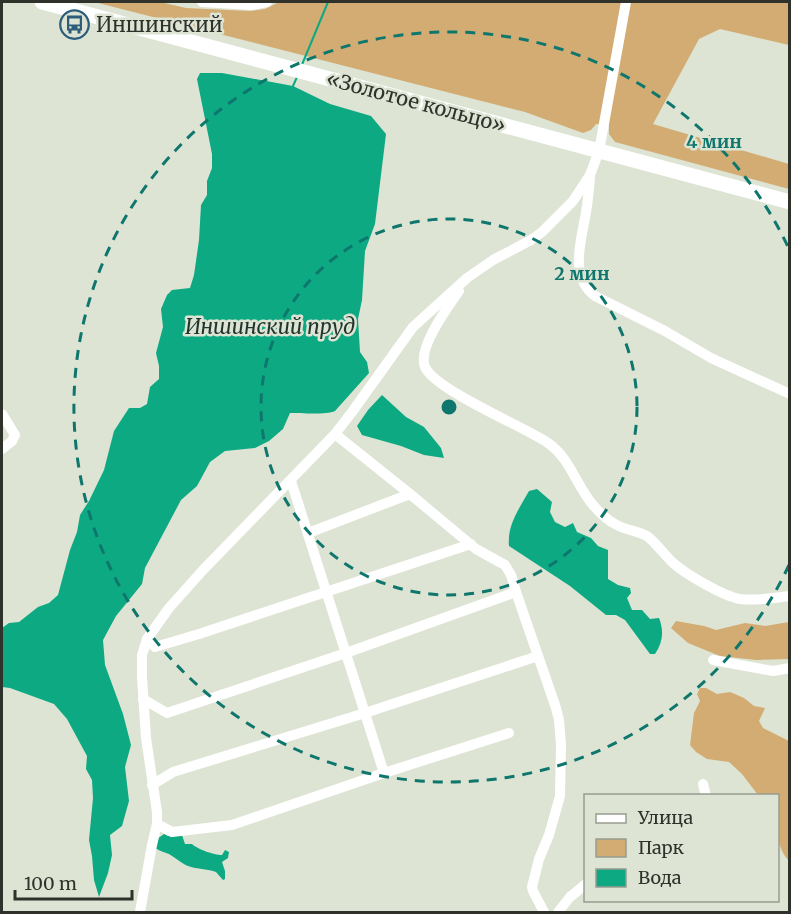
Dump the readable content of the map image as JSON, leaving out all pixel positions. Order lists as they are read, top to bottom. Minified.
{"streets":{"highway":["«Золотое кольцо»"]},"water":["Иншинский пруд"],"places":{"bus stop":["Иншинский"]},"legend":["Улица","Парк","Вода"],"scale_bar":"100 m","rings":["4 мин","2 мин"]}
